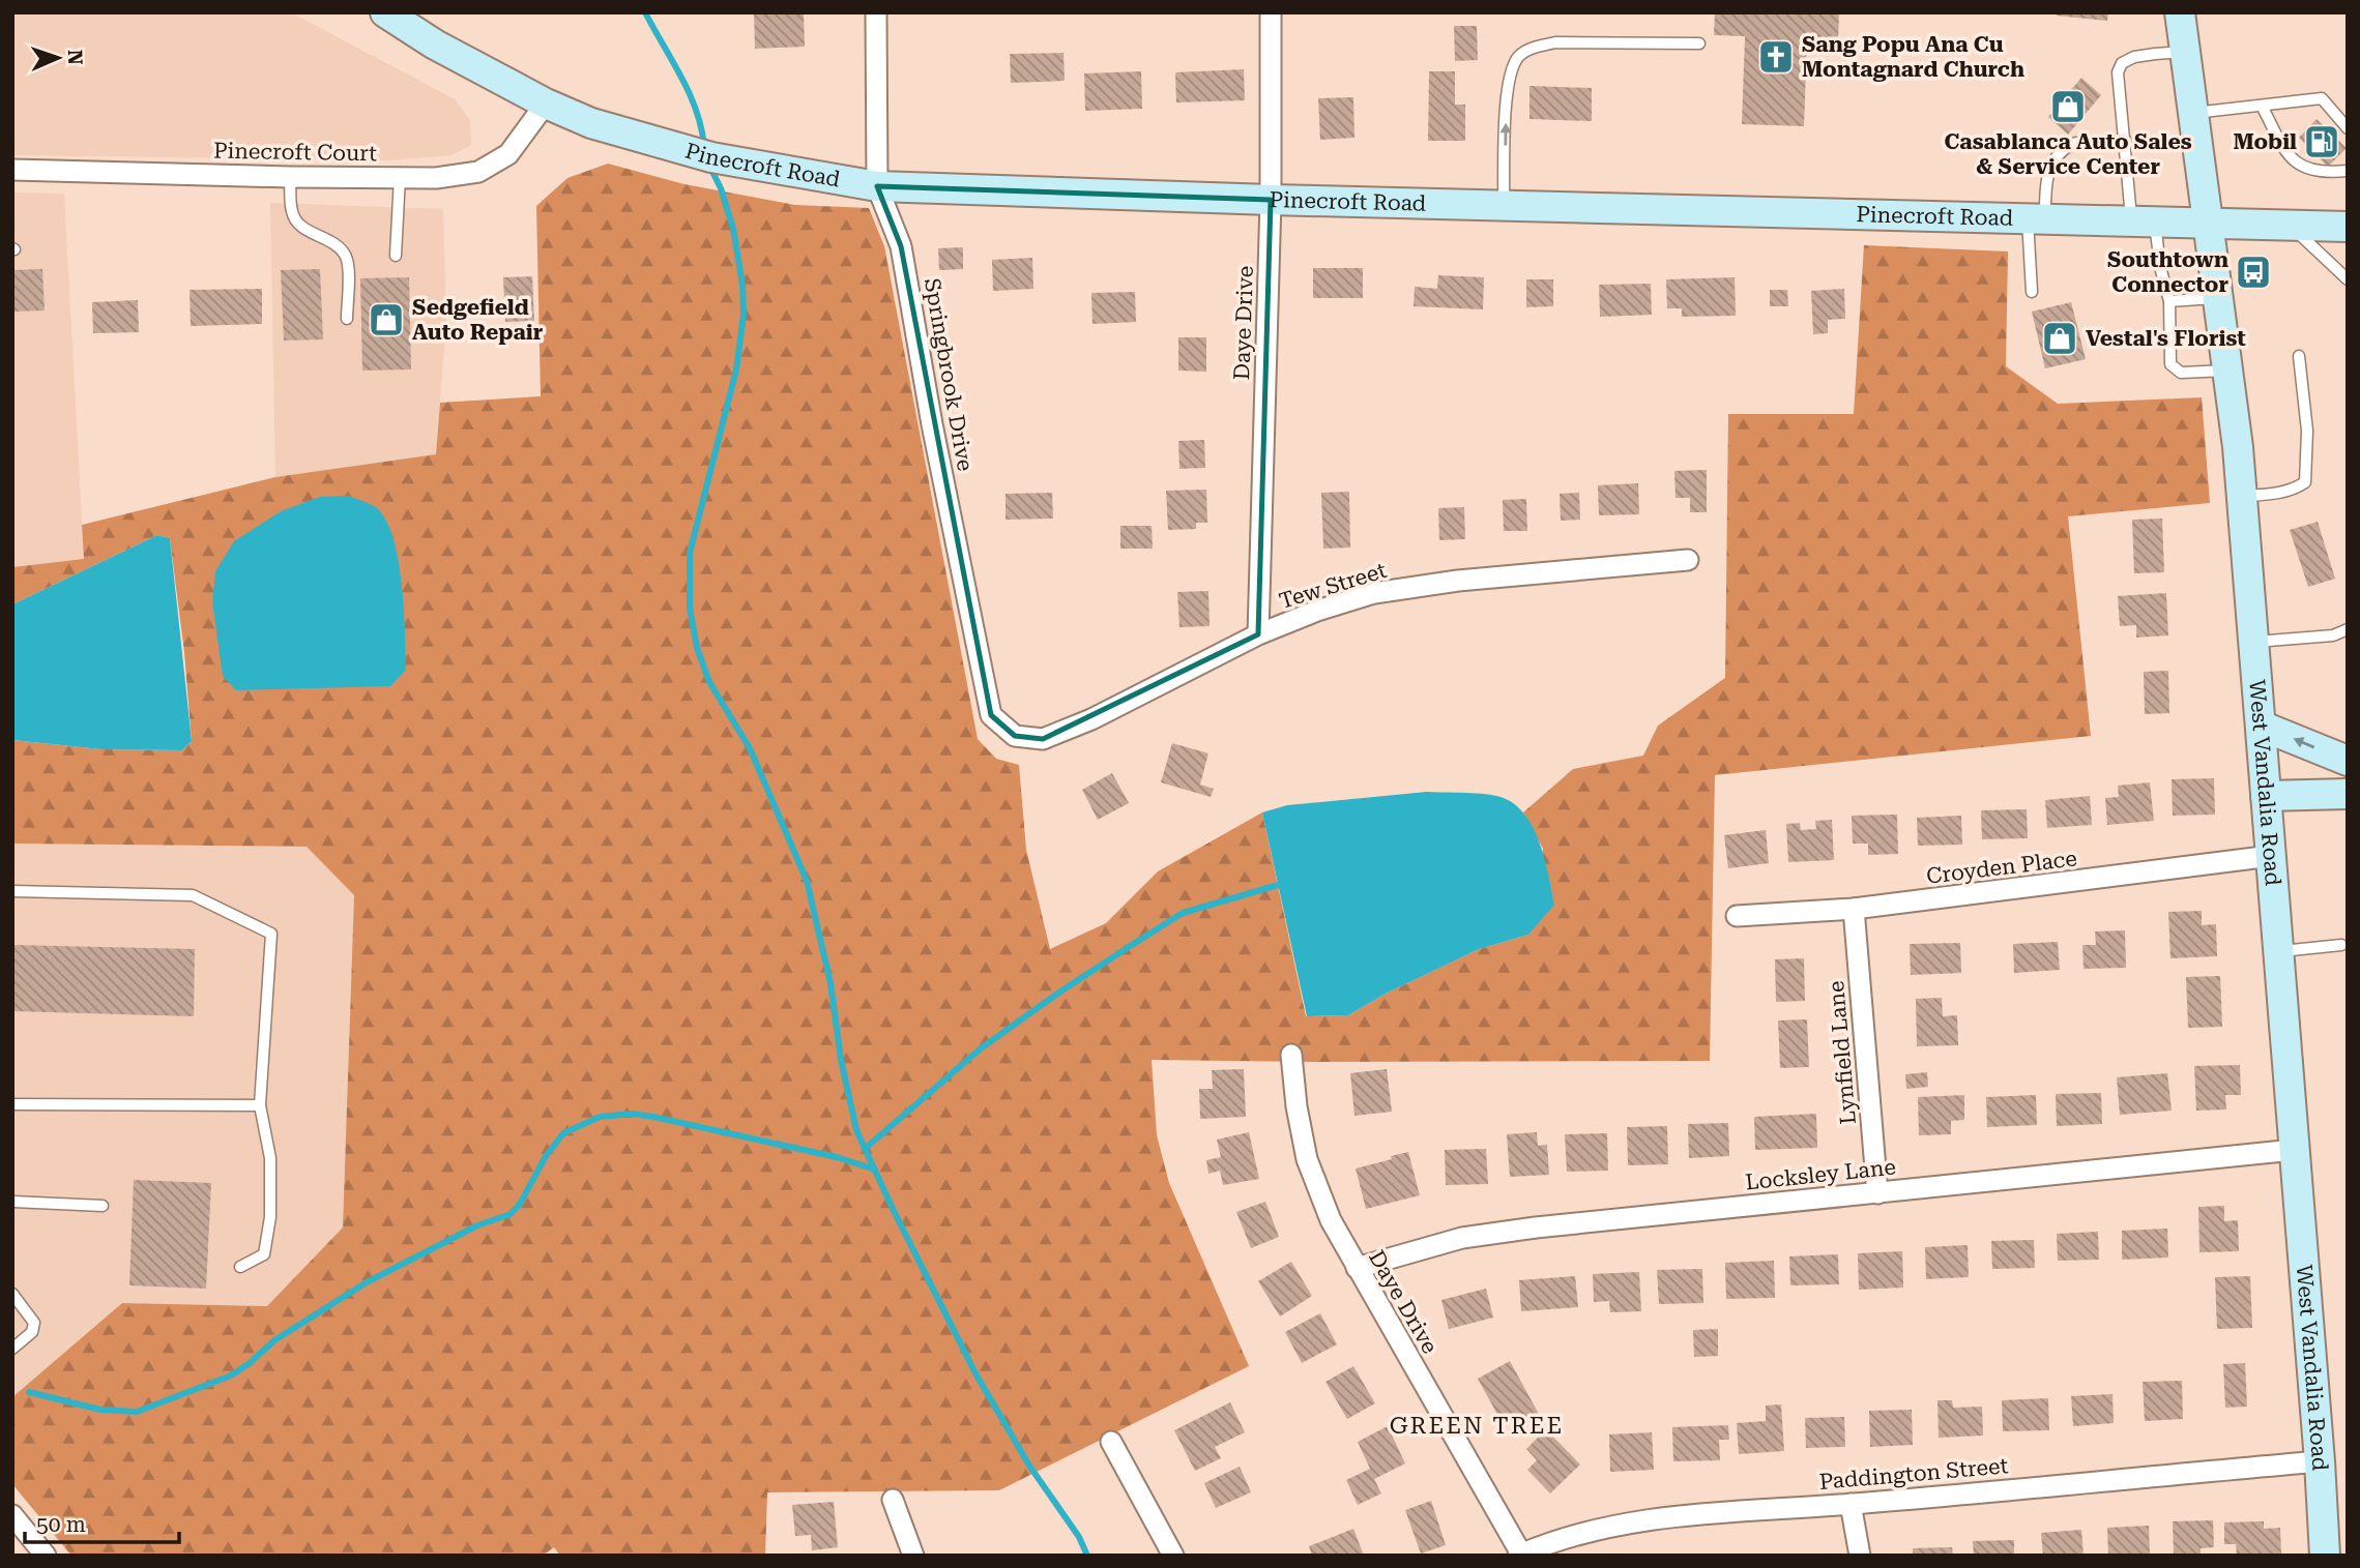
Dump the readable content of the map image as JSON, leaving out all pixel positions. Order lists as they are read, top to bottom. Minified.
{"streets":{"street":["Pinecroft Court","Pinecroft Road","Daye Drive","Springbrook Drive","Tew Street","West Vandalia Road","Croyden Place","Lynfield Lane","Locksley Lane","Paddington Street"]},"crossings":[["Pinecroft Court","Pinecroft Road"],["Pinecroft Road","Daye Drive"],["Pinecroft Road","Springbrook Drive"],["Pinecroft Road","West Vandalia Road"],["Daye Drive","Tew Street"],["Daye Drive","Locksley Lane"],["Daye Drive","Paddington Street"],["Springbrook Drive","Tew Street"],["West Vandalia Road","Croyden Place"],["West Vandalia Road","Locksley Lane"],["West Vandalia Road","Paddington Street"],["Croyden Place","Lynfield Lane"],["Lynfield Lane","Locksley Lane"]],"districts":["GREEN TREE"],"places":{"church":["Sang Popu Ana Cu Montagnard Church"],"shop":["Casablanca Auto Sales & Service Center","Sedgefield Auto Repair","Vestal's Florist"],"fuel station":["Mobil"],"bus stop":["Southtown Connector"]},"scale_bar":"50 m","north":"right"}
